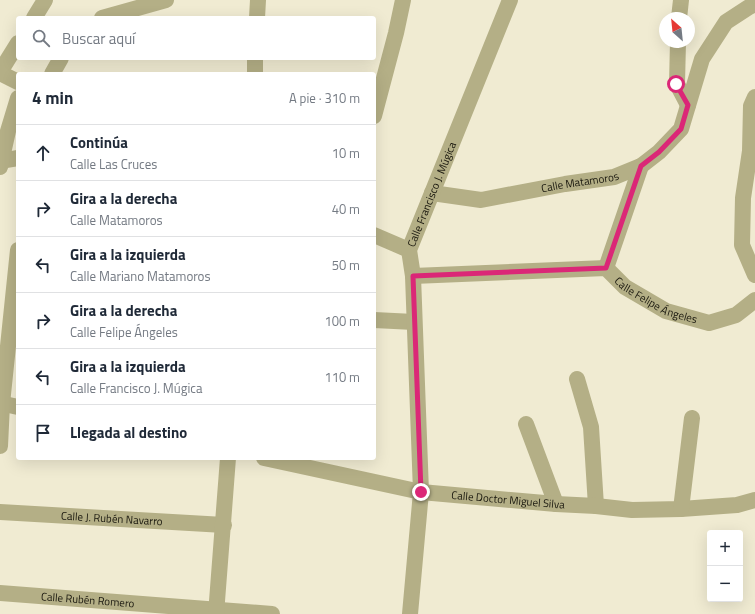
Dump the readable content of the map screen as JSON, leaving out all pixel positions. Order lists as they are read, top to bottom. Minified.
{"streets":{"street":["Calle Matamoros","Calle Francisco J. Múgica","Calle Felipe Ángeles","Calle Doctor Miguel Silva","Calle J. Rubén Navarro","Calle Rubén Romero"]},"crossings":[["Calle Matamoros","Calle Francisco J. Múgica"],["Calle Francisco J. Múgica","Calle Felipe Ángeles"],["Calle Francisco J. Múgica","Calle Doctor Miguel Silva"]],"north":"top left","page":{"search":"Buscar aquí","heading":["4 min","A pie · 310 m"],"list":[["Continúa","Calle Las Cruces","10 m"],["Gira a la derecha","Calle Matamoros","40 m"],["Gira a la izquierda","Calle Mariano Matamoros","50 m"],["Gira a la derecha","Calle Felipe Ángeles","100 m"],["Gira a la izquierda","Calle Francisco J. Múgica","110 m"],"Llegada al destino"],"map_buttons":["+","−"]}}
